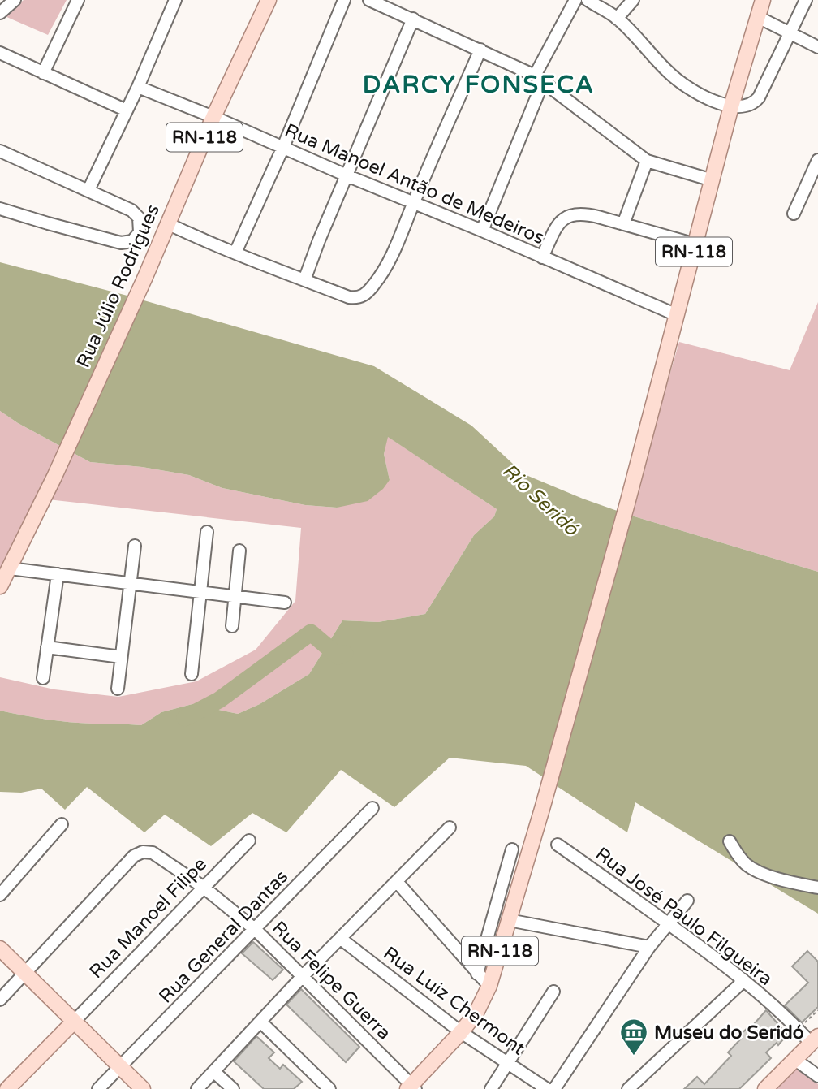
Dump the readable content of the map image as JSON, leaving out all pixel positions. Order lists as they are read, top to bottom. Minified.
{"streets":{"main road":["RN-118","Rua Júlio Rodrigues"],"street":["Rua Manoel Antão de Medeiros","Rua José Paulo Filgueira","Rua Manoel Filipe","Rua General Dantas","Rua Felipe Guerra","Rua Luiz Chermont"]},"crossings":[["RN-118","Rua Manoel Antão de Medeiros"],["RN-118","Rua Felipe Guerra"],["RN-118","Rua Luiz Chermont"],["Rua Manoel Antão de Medeiros","Rua Júlio Rodrigues"],["Rua Manoel Filipe","Rua Felipe Guerra"],["Rua General Dantas","Rua Felipe Guerra"]],"districts":["DARCY FONSECA"],"water":["Rio Seridó"],"places":{"museum":["Museu do Seridó"]}}
